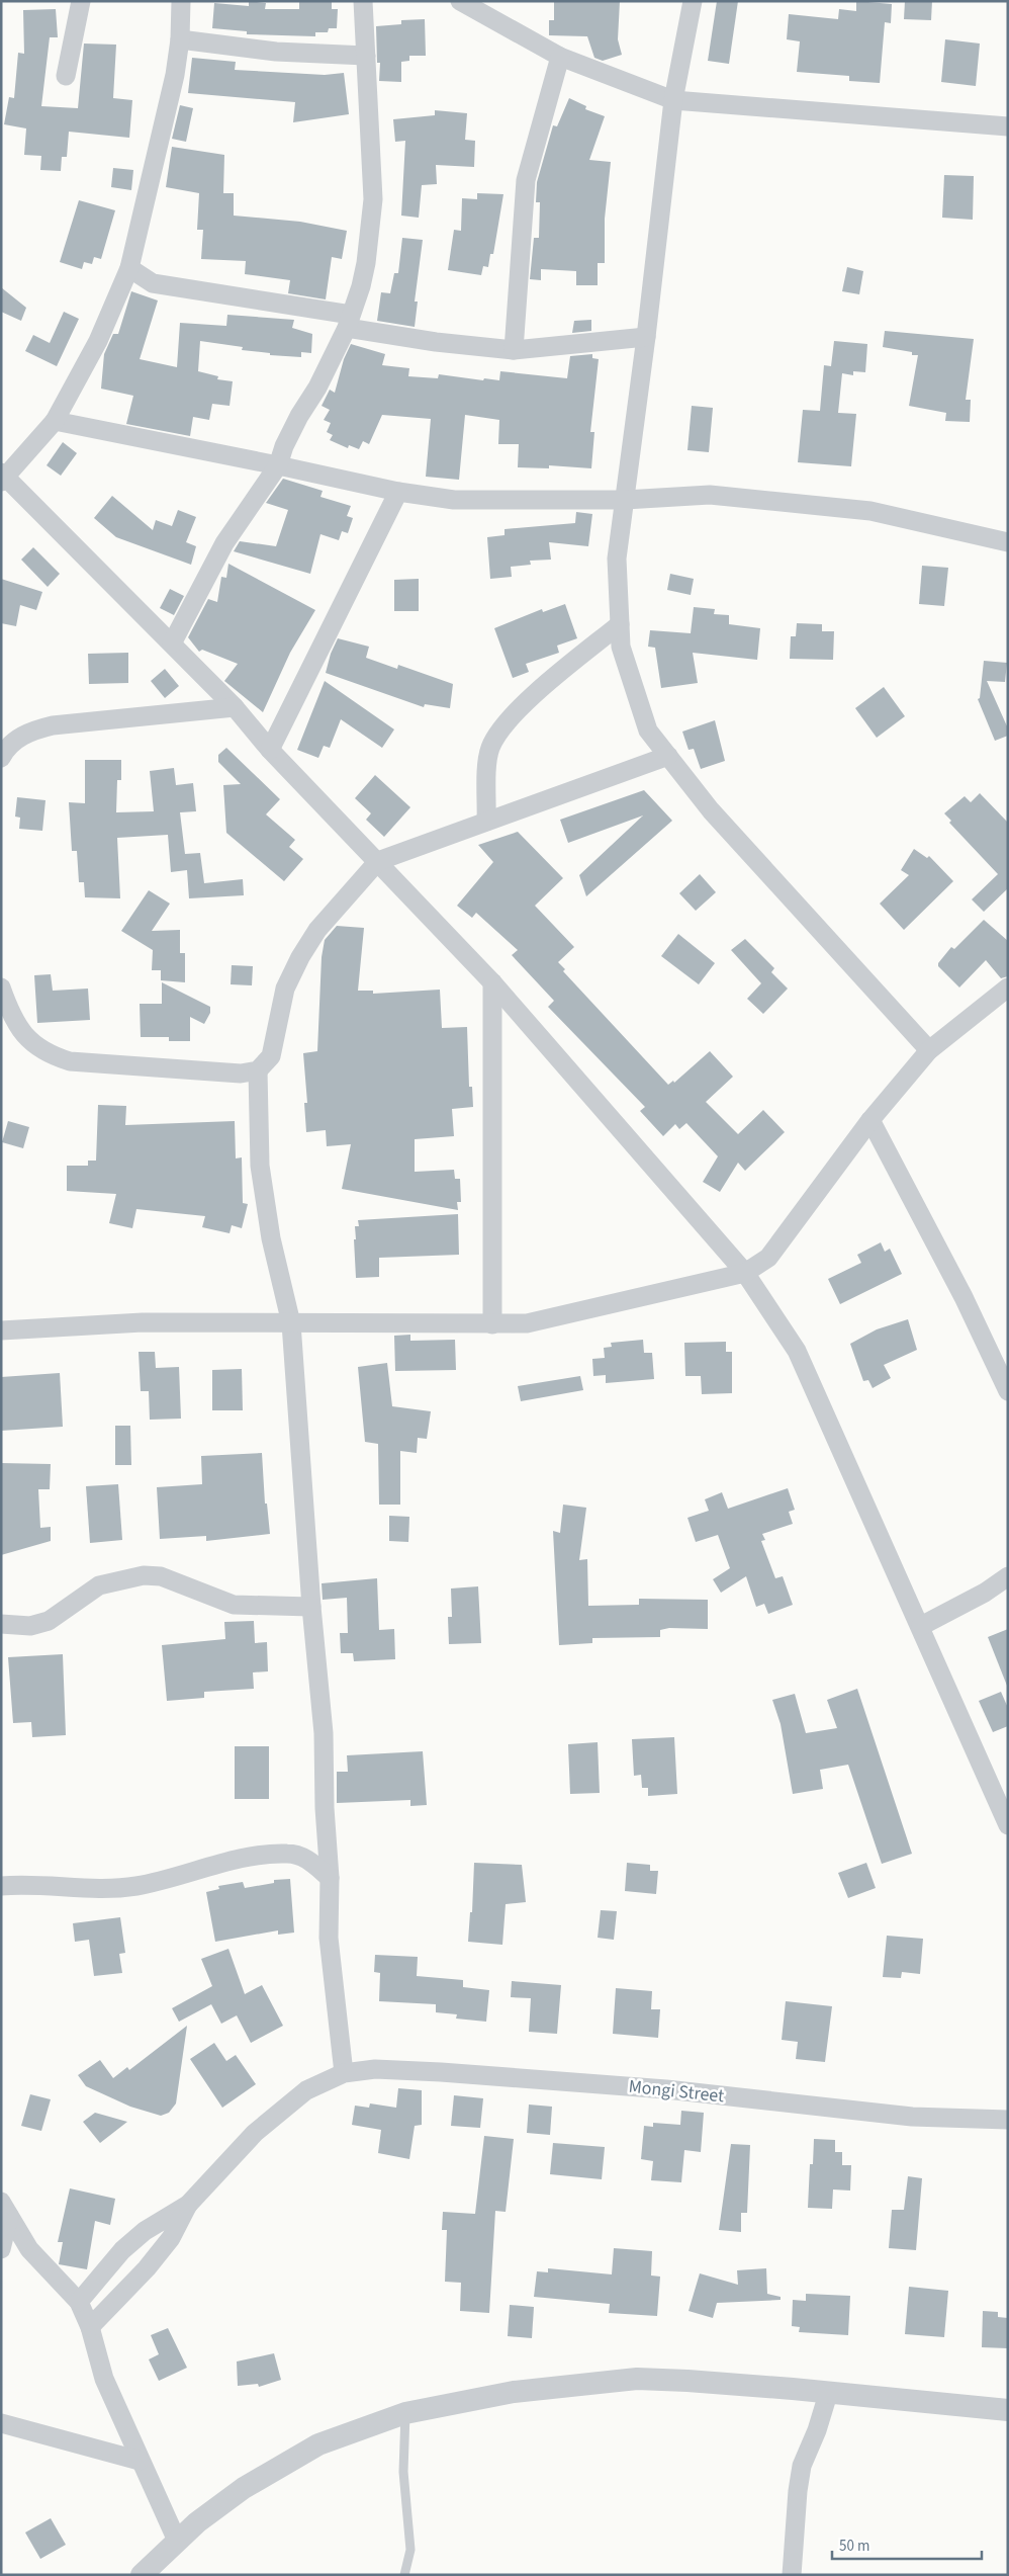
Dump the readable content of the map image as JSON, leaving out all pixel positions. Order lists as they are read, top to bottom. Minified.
{"streets":{"street":["Mongi Street"]},"scale_bar":"50 m"}
